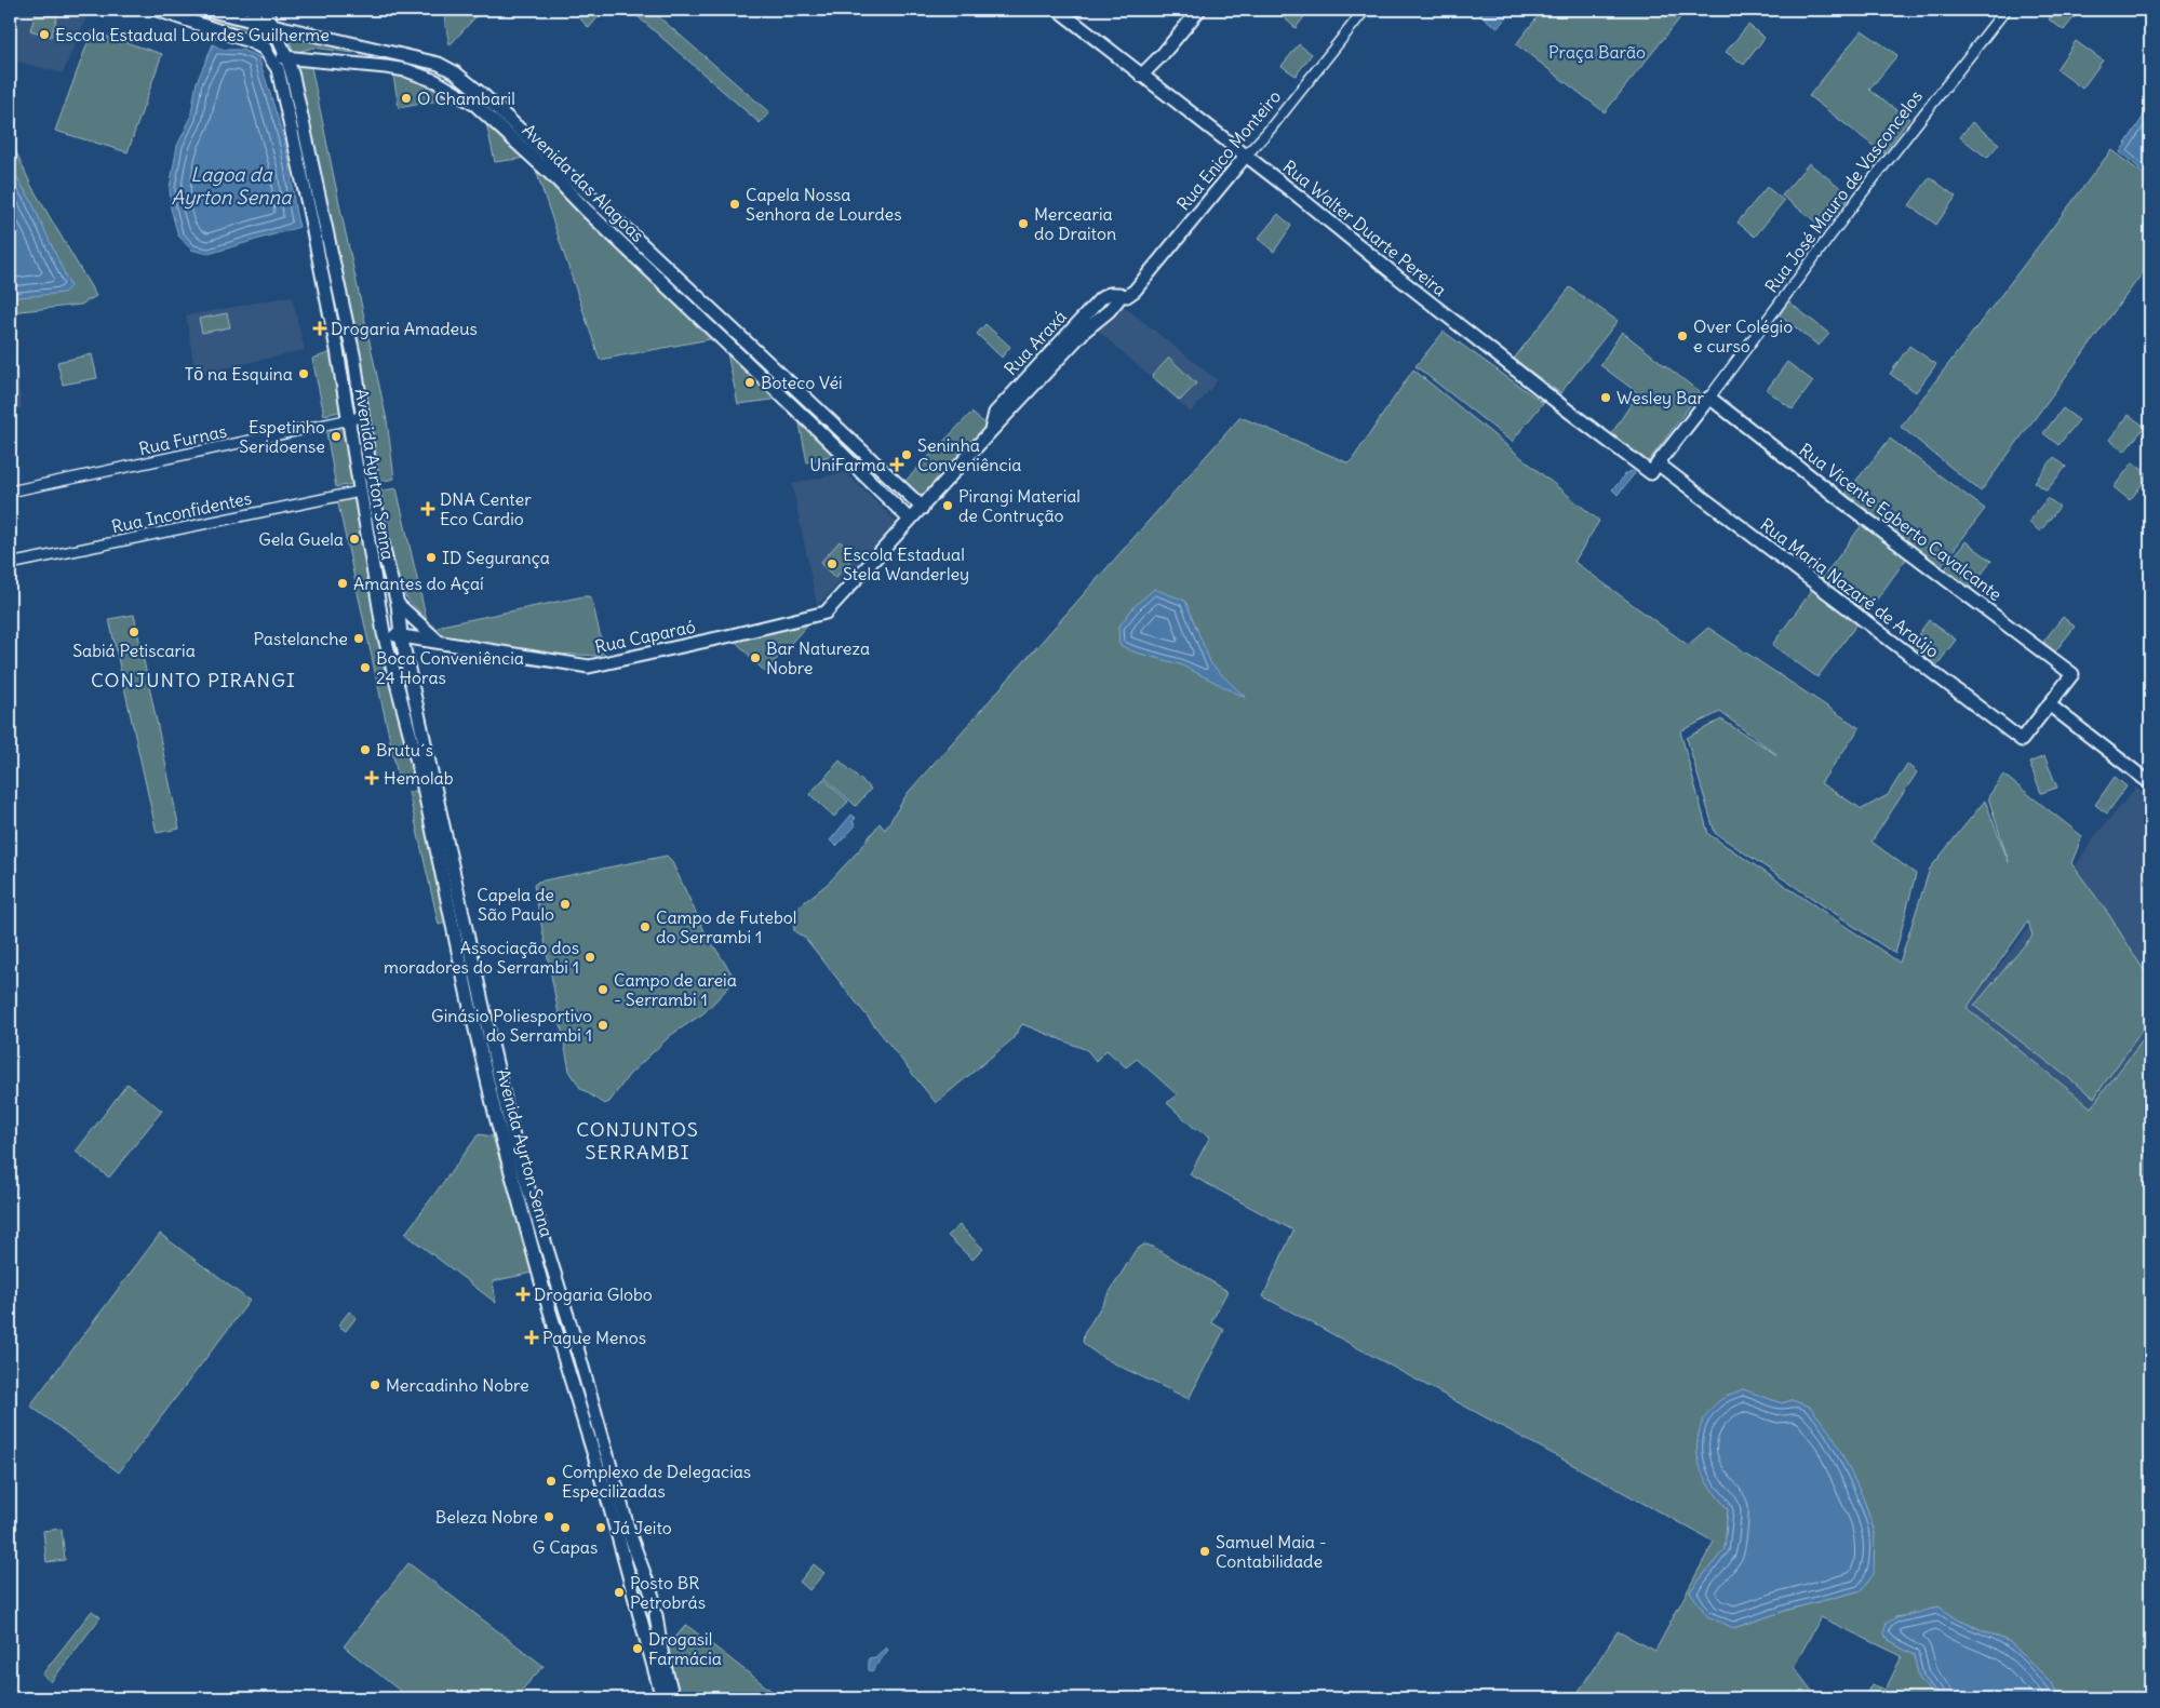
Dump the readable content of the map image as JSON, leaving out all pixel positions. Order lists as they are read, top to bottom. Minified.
{"streets":{"main road":["Rua Enico Monteiro","Avenida das Alagoas","Rua José Mauro de Vasconcelos","Rua Walter Duarte Pereira","Rua Araxá","Avenida Ayrton Senna","Rua Vicente Egberto Cavalcante","Rua Maria Nazaré de Araújo","Rua Caparaó"],"street":["Rua Furnas","Rua Inconfidentes"]},"crossings":[["Rua Enico Monteiro","Rua Walter Duarte Pereira"],["Rua Enico Monteiro","Rua Araxá"],["Avenida das Alagoas","Rua Araxá"],["Avenida das Alagoas","Avenida Ayrton Senna"],["Rua José Mauro de Vasconcelos","Rua Walter Duarte Pereira"],["Rua José Mauro de Vasconcelos","Rua Vicente Egberto Cavalcante"],["Rua José Mauro de Vasconcelos","Rua Maria Nazaré de Araújo"],["Rua Walter Duarte Pereira","Rua Maria Nazaré de Araújo"],["Rua Araxá","Rua Caparaó"],["Rua Furnas","Avenida Ayrton Senna"],["Avenida Ayrton Senna","Rua Inconfidentes"],["Avenida Ayrton Senna","Rua Caparaó"],["Rua Vicente Egberto Cavalcante","Rua Maria Nazaré de Araújo"]],"districts":["CONJUNTO PIRANGI","CONJUNTOS SERRAMBI"],"water":["Lagoa da Ayrton Senna"],"parks":["Praça Barão"],"places":{"other":["Escola Estadual Lourdes Guilherme","O Chambaril","Capela Nossa Senhora de Lourdes","Mercearia do Draiton","Over Colégio e curso","Tō na Esquina","Boteco Véi","Wesley Bar","Espetinho Seridoense","Seninha Conveniência","Pirangi Material de Contrução","Gela Guela","ID Segurança","Escola Estadual Stela Wanderley","Amantes do Açaí","Sabiá Petiscaria","Pastelanche","Bar Natureza Nobre","Boca Conveniência 24 Horas","Brutu´s","Capela de São Paulo","Campo de Futebol do Serrambi 1","Associação dos moradores do Serrambi 1","Campo de areia - Serrambi 1","Ginásio Poliesportivo do Serrambi 1","Mercadinho Nobre","Complexo de Delegacias Especilizadas","Beleza Nobre","G Capas","Já Jeito","Samuel Maia - Contabilidade","Posto BR Petrobrás","Drogasil Farmácia"],"health":["Drogaria Amadeus","UniFarma","DNA Center Eco Cardio","Hemolab","Drogaria Globo","Pague Menos"]}}
